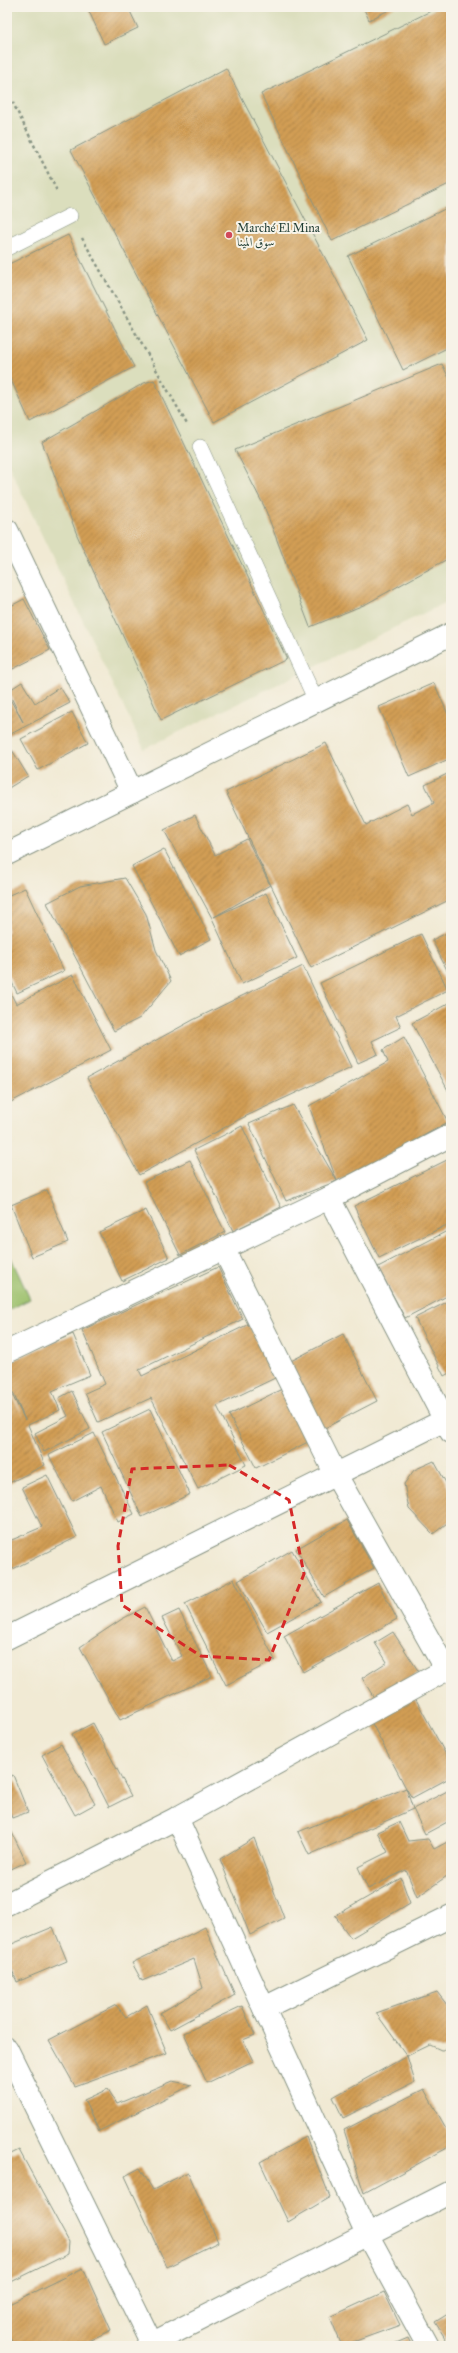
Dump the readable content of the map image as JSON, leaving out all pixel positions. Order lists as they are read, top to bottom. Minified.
{"places":["Marché El Mina سوق المينا"]}
